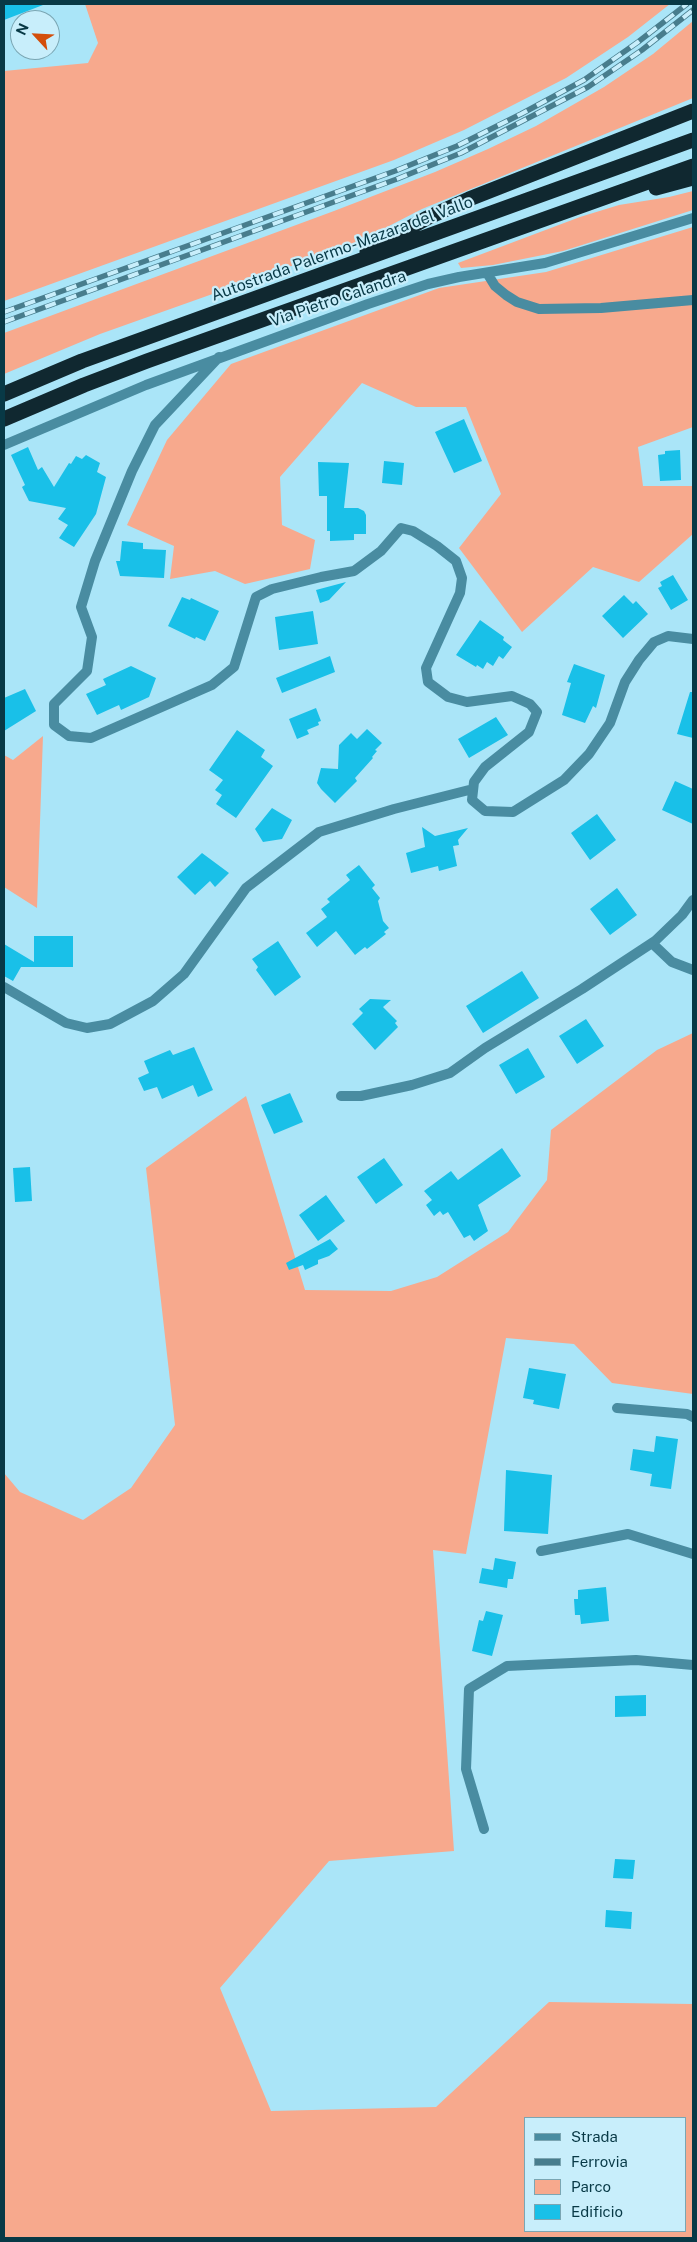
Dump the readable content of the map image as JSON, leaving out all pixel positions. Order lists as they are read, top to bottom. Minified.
{"streets":{"highway":["Autostrada Palermo-Mazara del Vallo"],"street":["Via Pietro Calandra"]},"legend":["Strada","Ferrovia","Parco","Edificio"],"north":"top left"}
